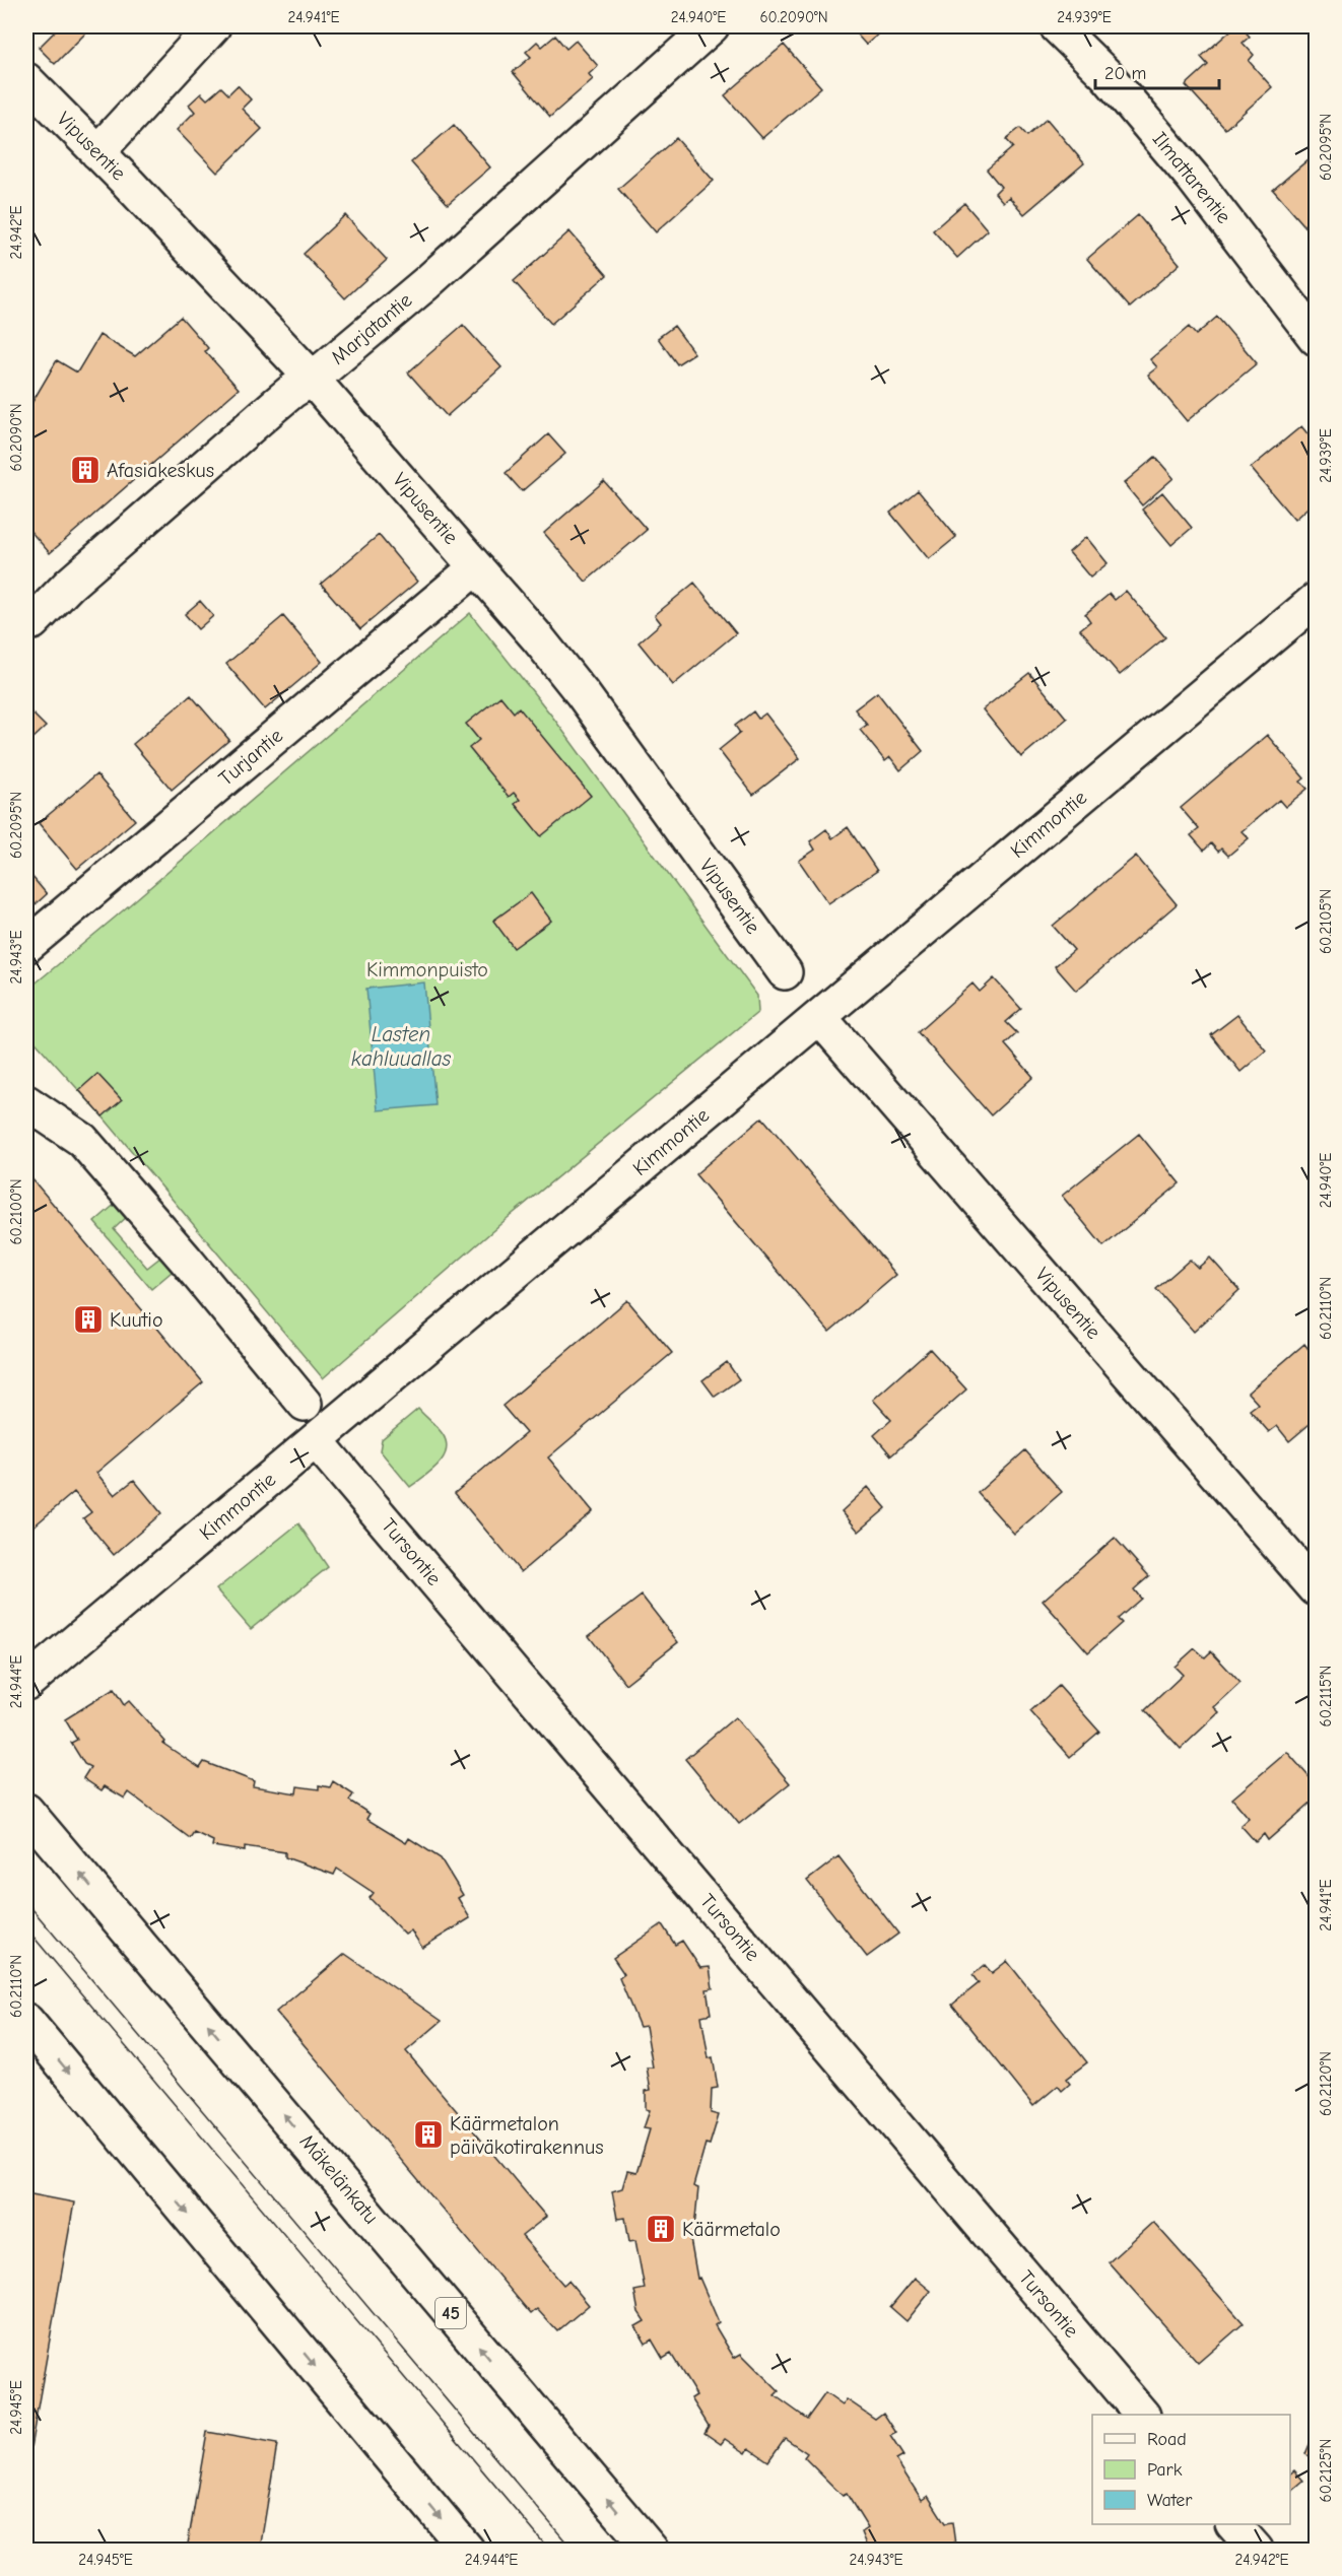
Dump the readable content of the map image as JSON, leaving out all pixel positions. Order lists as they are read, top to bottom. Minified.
{"streets":{"street":["Vipusentie","Ilmattarentie","Marjatantie","Turjantie","Kimmontie","Tursontie","Mäkelänkatu","45"]},"crossings":[["Vipusentie","Marjatantie"],["Vipusentie","Turjantie"],["Vipusentie","Kimmontie"],["Kimmontie","Tursontie"]],"water":["Lasten kahluuallas"],"parks":["Kimmonpuisto"],"places":{"building":["Afasiakeskus","Kuutio","Käärmetalon päiväkotirakennus","Käärmetalo"]},"legend":["Road","Park","Water"],"scale_bar":"20 m","coordinates":["24.941°E","24.940°E","60.2090°N","24.939°E","60.2095°N","24.942°E","60.2105°N","24.943°E","60.2100°N","60.2110°N","24.944°E","60.2115°N","60.2120°N","24.945°E","60.2125°N"]}
